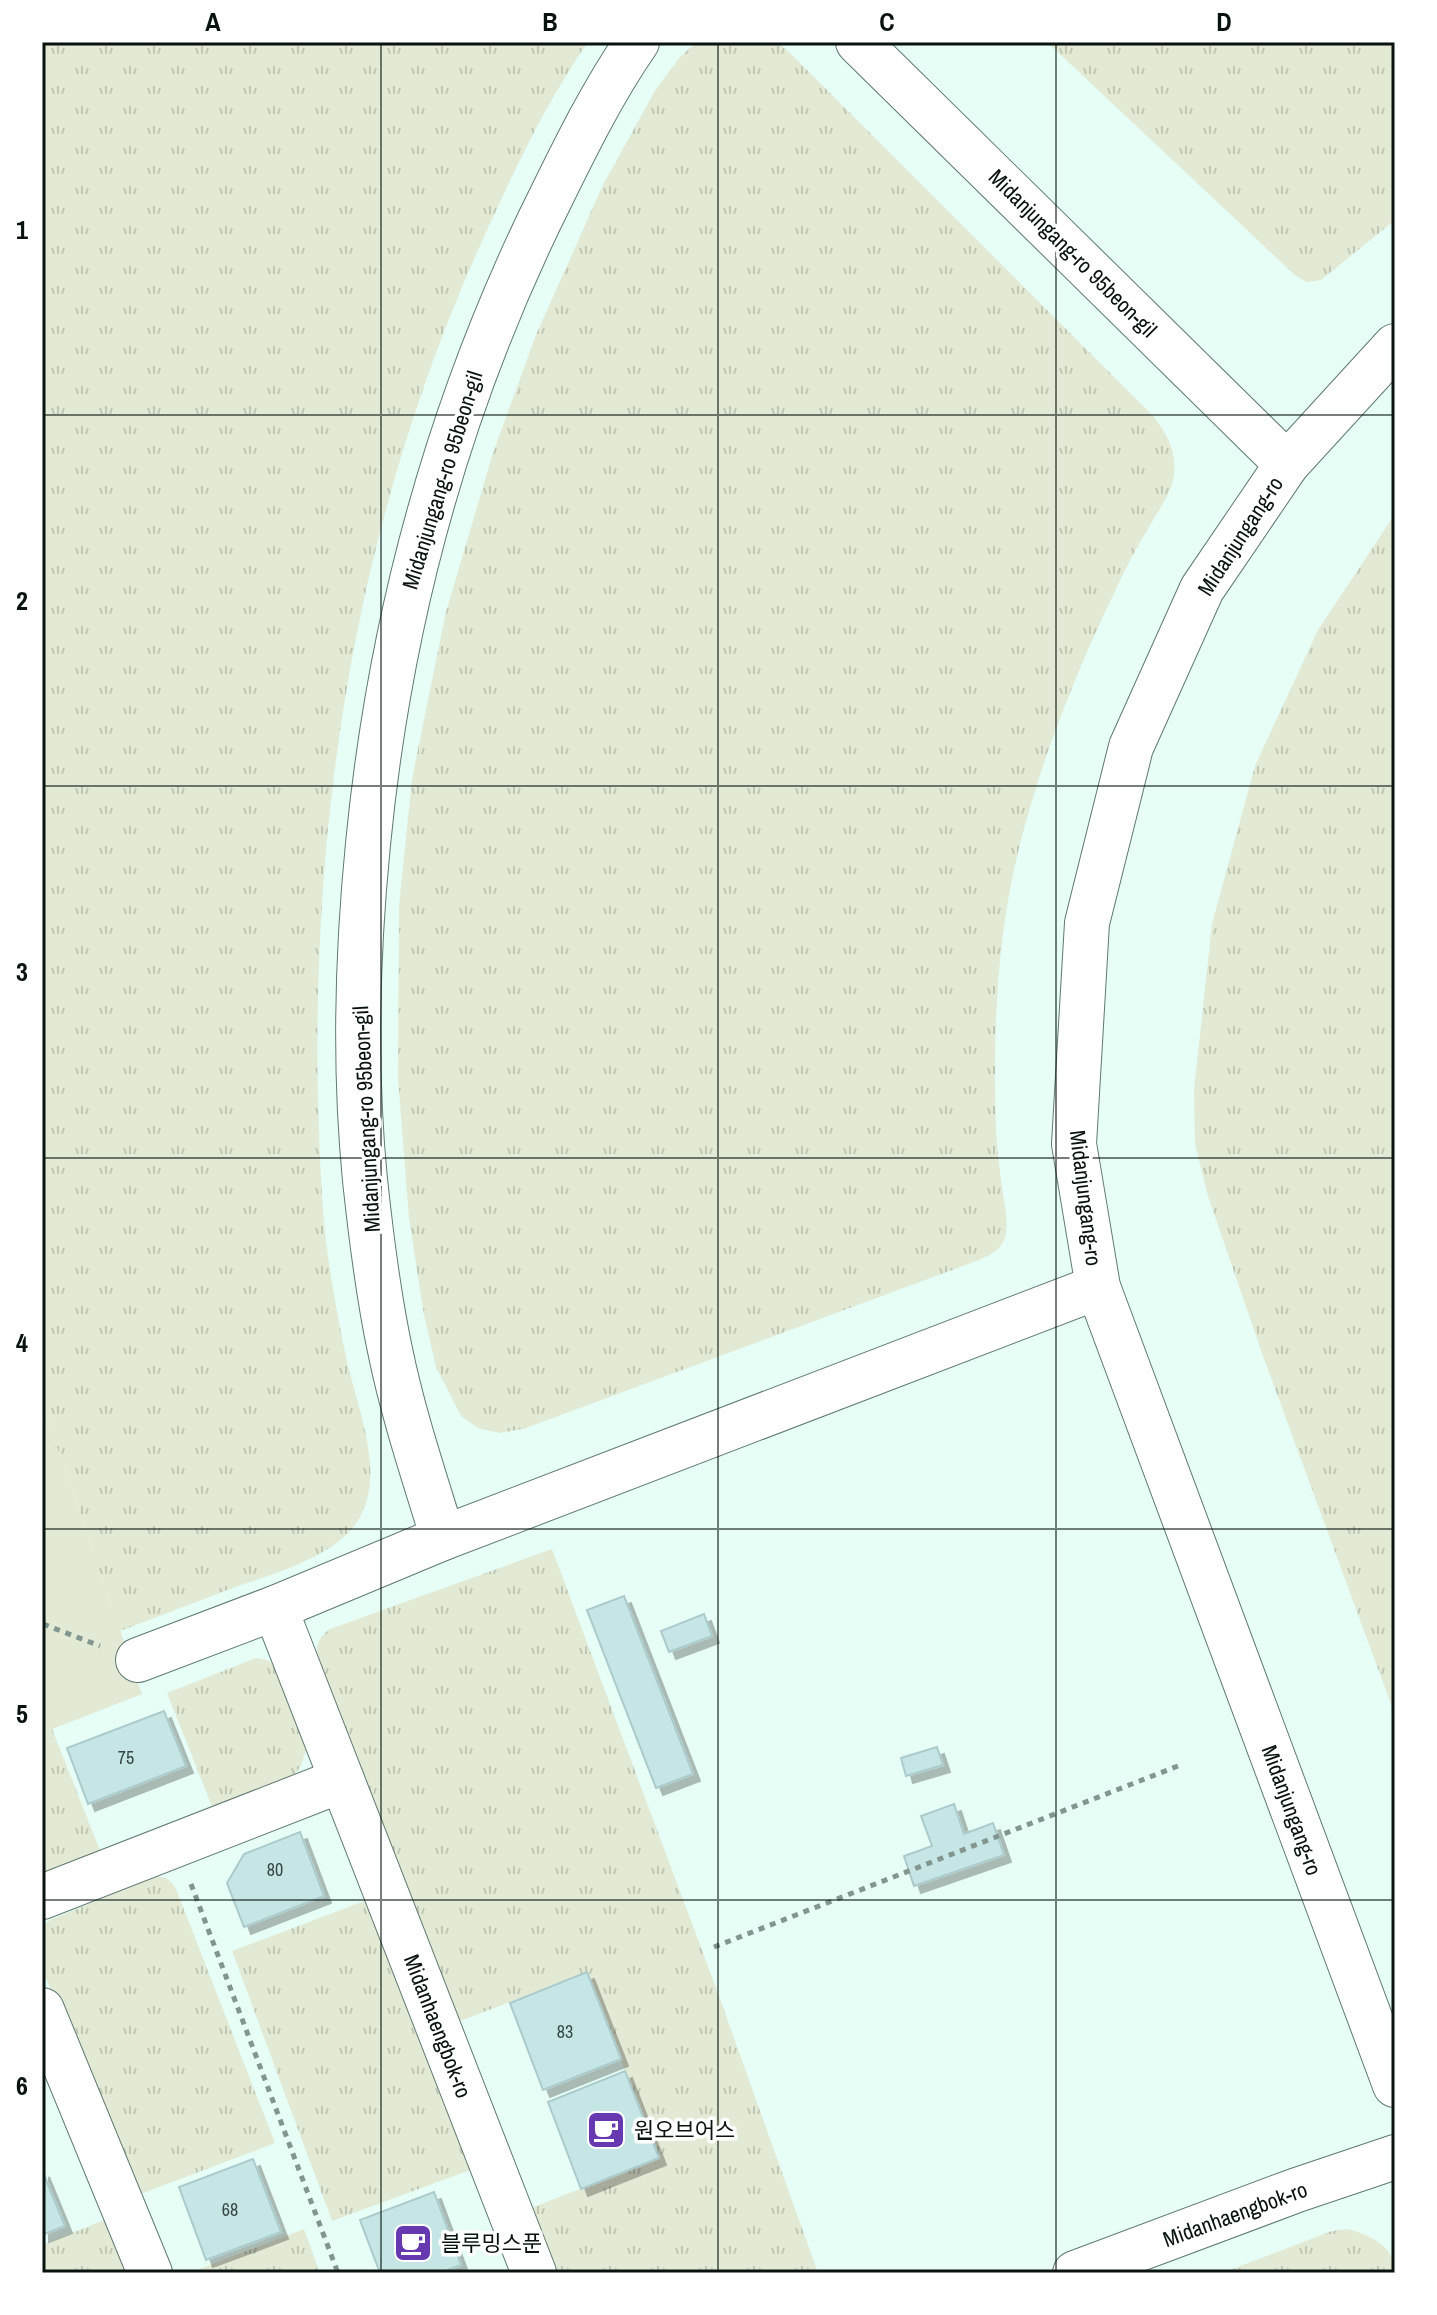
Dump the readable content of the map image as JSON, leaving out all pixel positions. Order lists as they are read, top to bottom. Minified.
{"streets":{"street":["Midanjungang-ro 95beon-gil","Midanjungang-ro","Midanhaengbok-ro"]},"crossings":[["Midanjungang-ro 95beon-gil","Midanjungang-ro"]],"places":{"cafe":["원오브어스","블루밍스푼"]},"house_numbers":["75","80","83","68"],"grid":{"columns":["A","B","C","D"],"rows":["1","2","3","4","5","6"]}}
